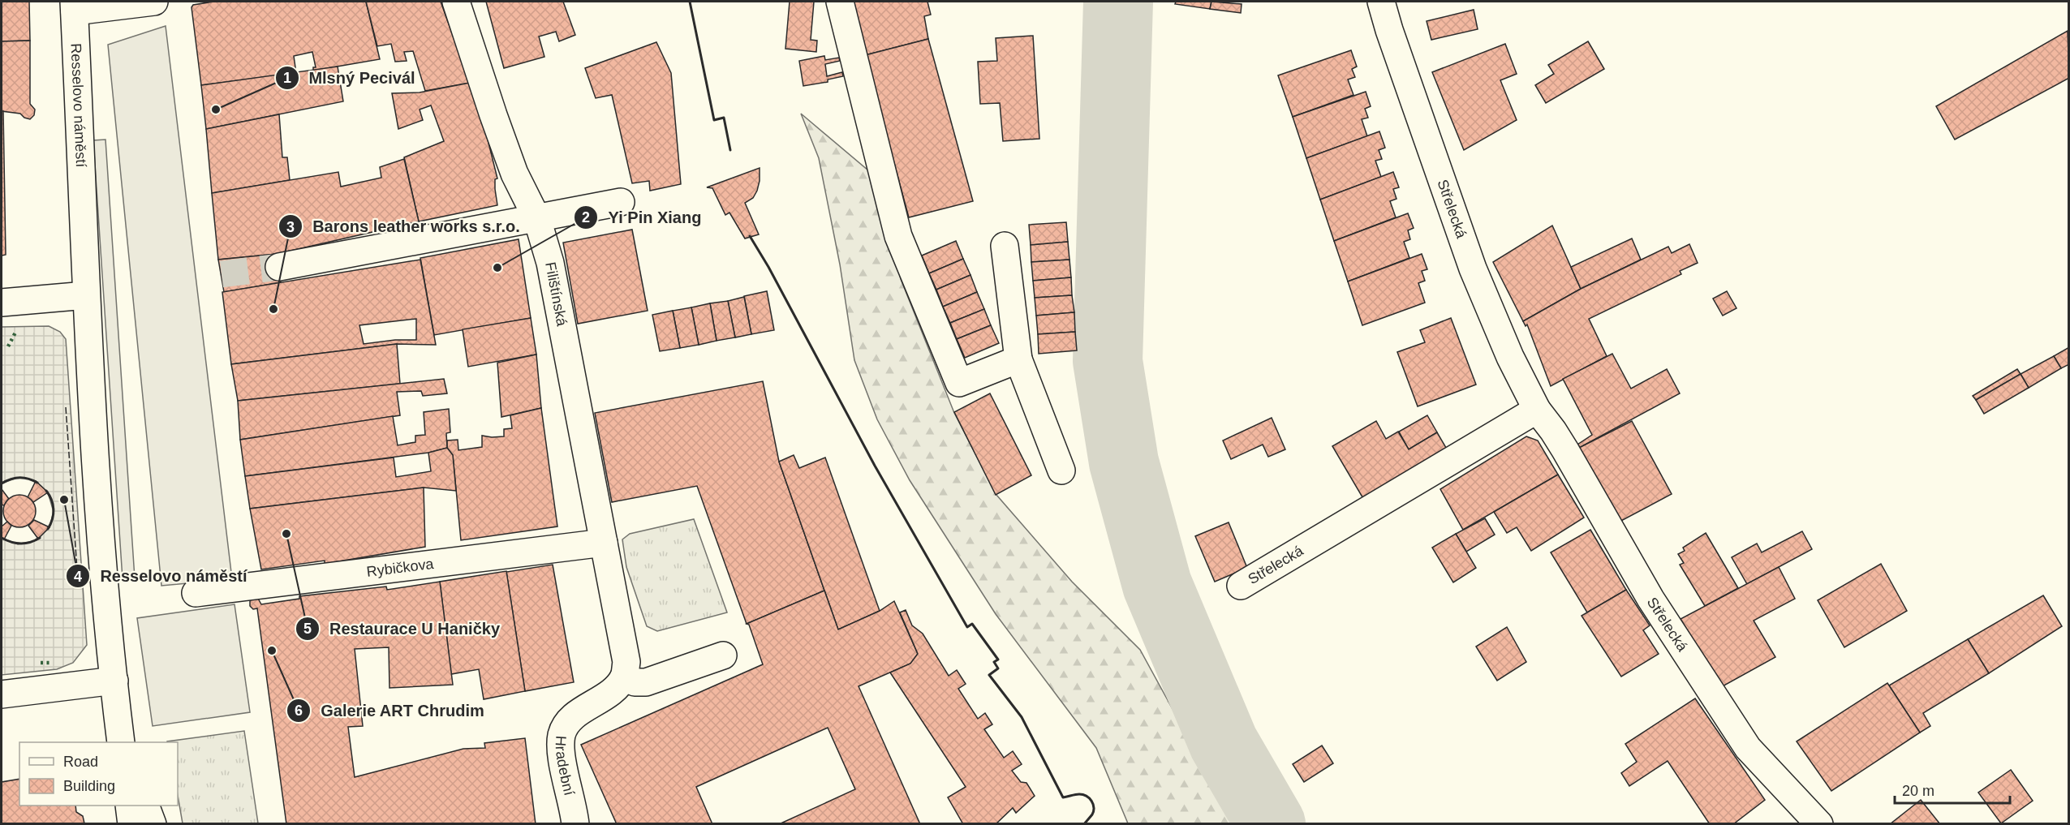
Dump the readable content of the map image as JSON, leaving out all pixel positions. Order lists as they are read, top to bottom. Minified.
{"streets":{"street":["Resselovo náměstí","Střelecká","Filištínská","Rybičkova","Hradební"]},"crossings":[["Filištínská","Rybičkova"],["Filištínská","Hradební"]],"places":["Mlsný Pecivál","Yi Pin Xiang","Barons leather works s.r.o.","Resselovo náměstí","Restaurace U Haničky","Galerie ART Chrudim"],"legend":["Road","Building"],"scale_bar":"20 m"}
